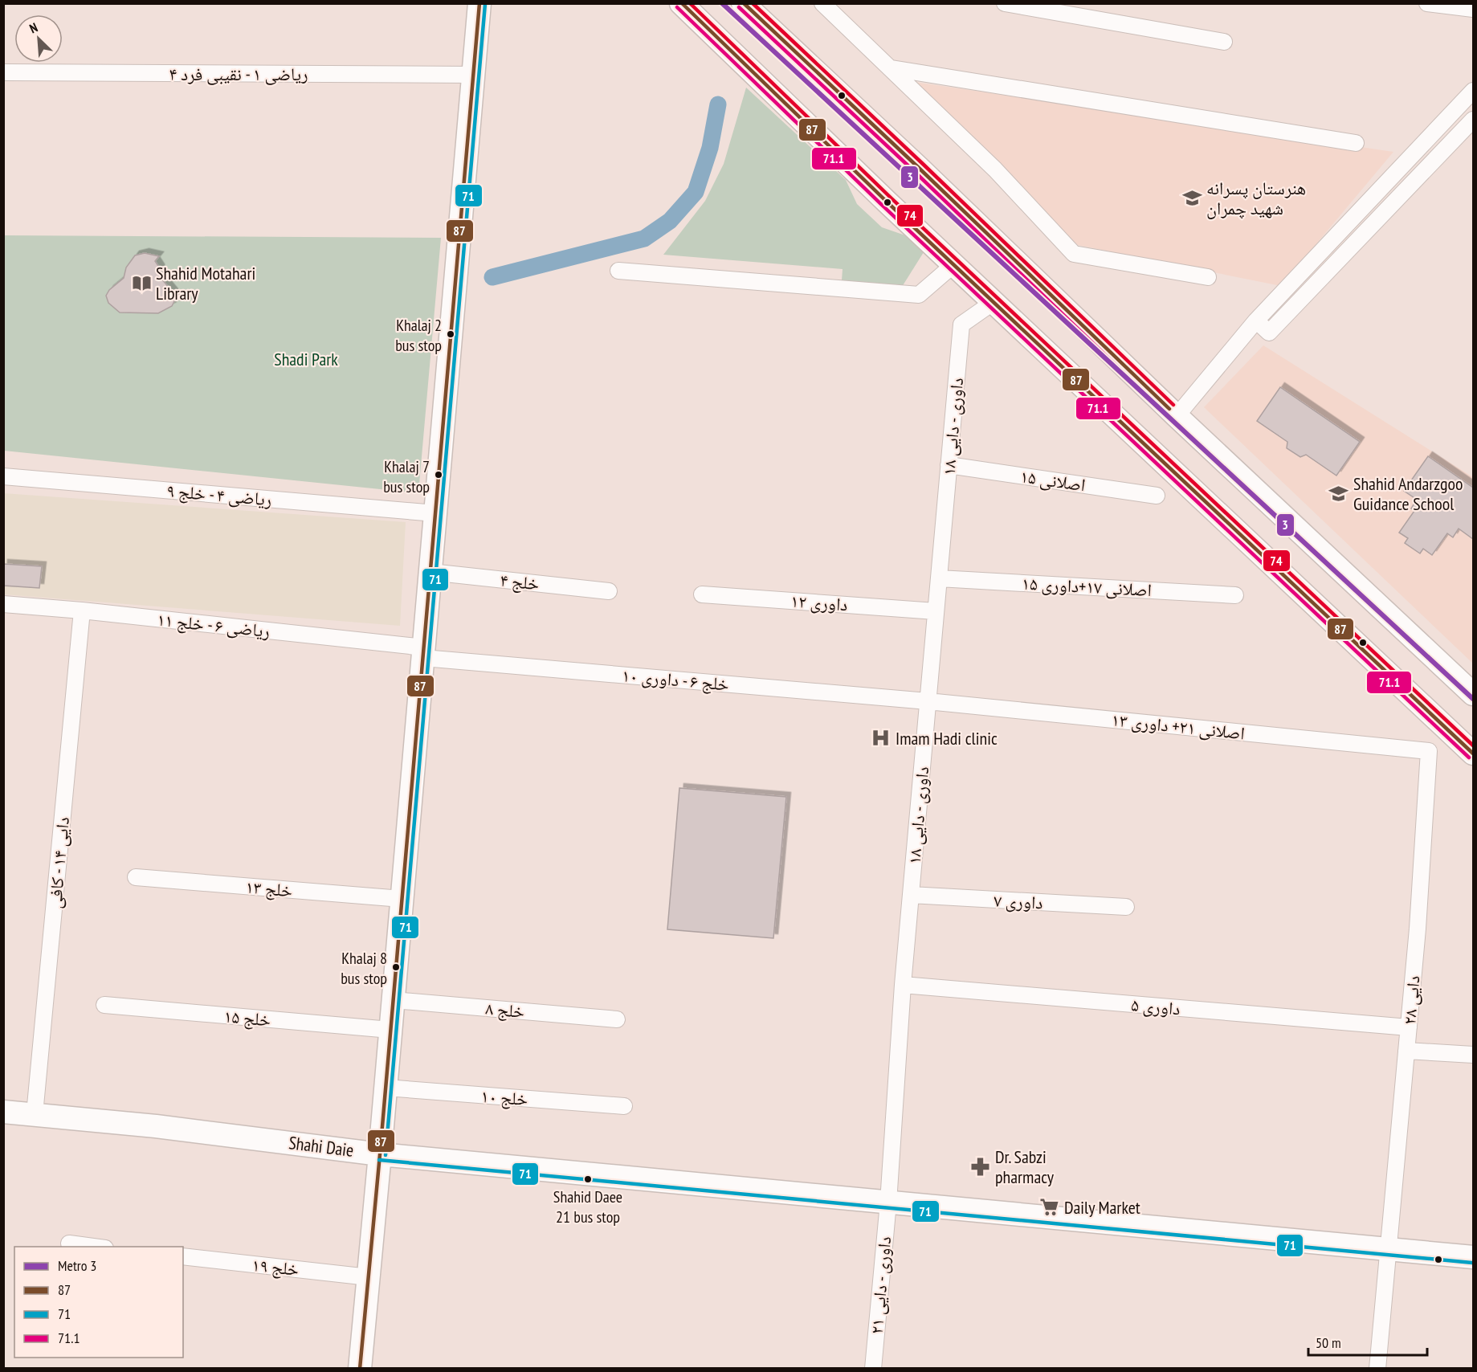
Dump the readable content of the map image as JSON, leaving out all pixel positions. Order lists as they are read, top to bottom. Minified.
{"streets":{"street":["ریاضی ۱ - نقیبی فرد ۴","داوری - دایی ۱۸","اصلانی ۱۵","ریاضی ۴ - خلج ۹","خلج ۴","اصلانی ۱۷+داوری ۱۵","داوری ۱۲","ریاضی ۶ - خلج ۱۱","خلج ۶ - داوری ۱۰","اصلانی ۲۱+ داوری ۱۳","دایی ۱۴ - کافی","خلج ۱۳","داوری ۷","دایی ۲۸","داوری ۵","خلج ۸","خلج ۱۵","خلج ۱۰","Shahi Daie","خلج ۱۹","داوری - دایی ۲۱"]},"crossings":[["داوری - دایی ۱۸","اصلانی ۱۵"],["داوری - دایی ۱۸","اصلانی ۱۷+داوری ۱۵"],["داوری - دایی ۱۸","داوری ۱۲"],["داوری - دایی ۱۸","خلج ۶ - داوری ۱۰"],["داوری - دایی ۱۸","اصلانی ۲۱+ داوری ۱۳"],["داوری - دایی ۱۸","داوری ۷"],["داوری - دایی ۱۸","داوری ۵"],["داوری - دایی ۱۸","Shahi Daie"],["داوری - دایی ۱۸","داوری - دایی ۲۱"],["ریاضی ۶ - خلج ۱۱","خلج ۶ - داوری ۱۰"],["ریاضی ۶ - خلج ۱۱","دایی ۱۴ - کافی"],["خلج ۶ - داوری ۱۰","اصلانی ۲۱+ داوری ۱۳"],["اصلانی ۲۱+ داوری ۱۳","دایی ۲۸"],["دایی ۱۴ - کافی","Shahi Daie"],["دایی ۲۸","داوری ۵"],["دایی ۲۸","Shahi Daie"],["Shahi Daie","داوری - دایی ۲۱"]],"parks":["Shadi Park"],"places":{"school or university":["هنرستان پسرانه شهید چمران","Shahid Andarzgoo Guidance School"],"library":["Shahid Motahari Library"],"other":["Khalaj 2 bus stop","Khalaj 7 bus stop","Khalaj 8 bus stop","Shahid Daee 21 bus stop"],"hospital":["Imam Hadi clinic"],"pharmacy":["Dr. Sabzi pharmacy"],"supermarket":["Daily Market"]},"lines":["metro line 3","transit line 87","transit line 74","transit line 71","transit line 71.1"],"legend":["Metro 3","87","71","71.1"],"scale_bar":"50 m","north":"top left"}
